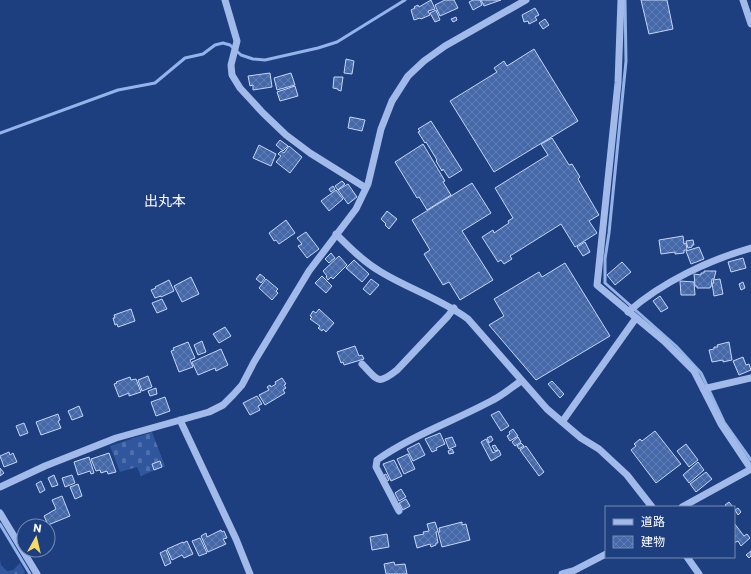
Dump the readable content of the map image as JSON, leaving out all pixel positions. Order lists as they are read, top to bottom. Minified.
{"districts":["出丸本"],"legend":["道路","建物"],"north":"top"}
